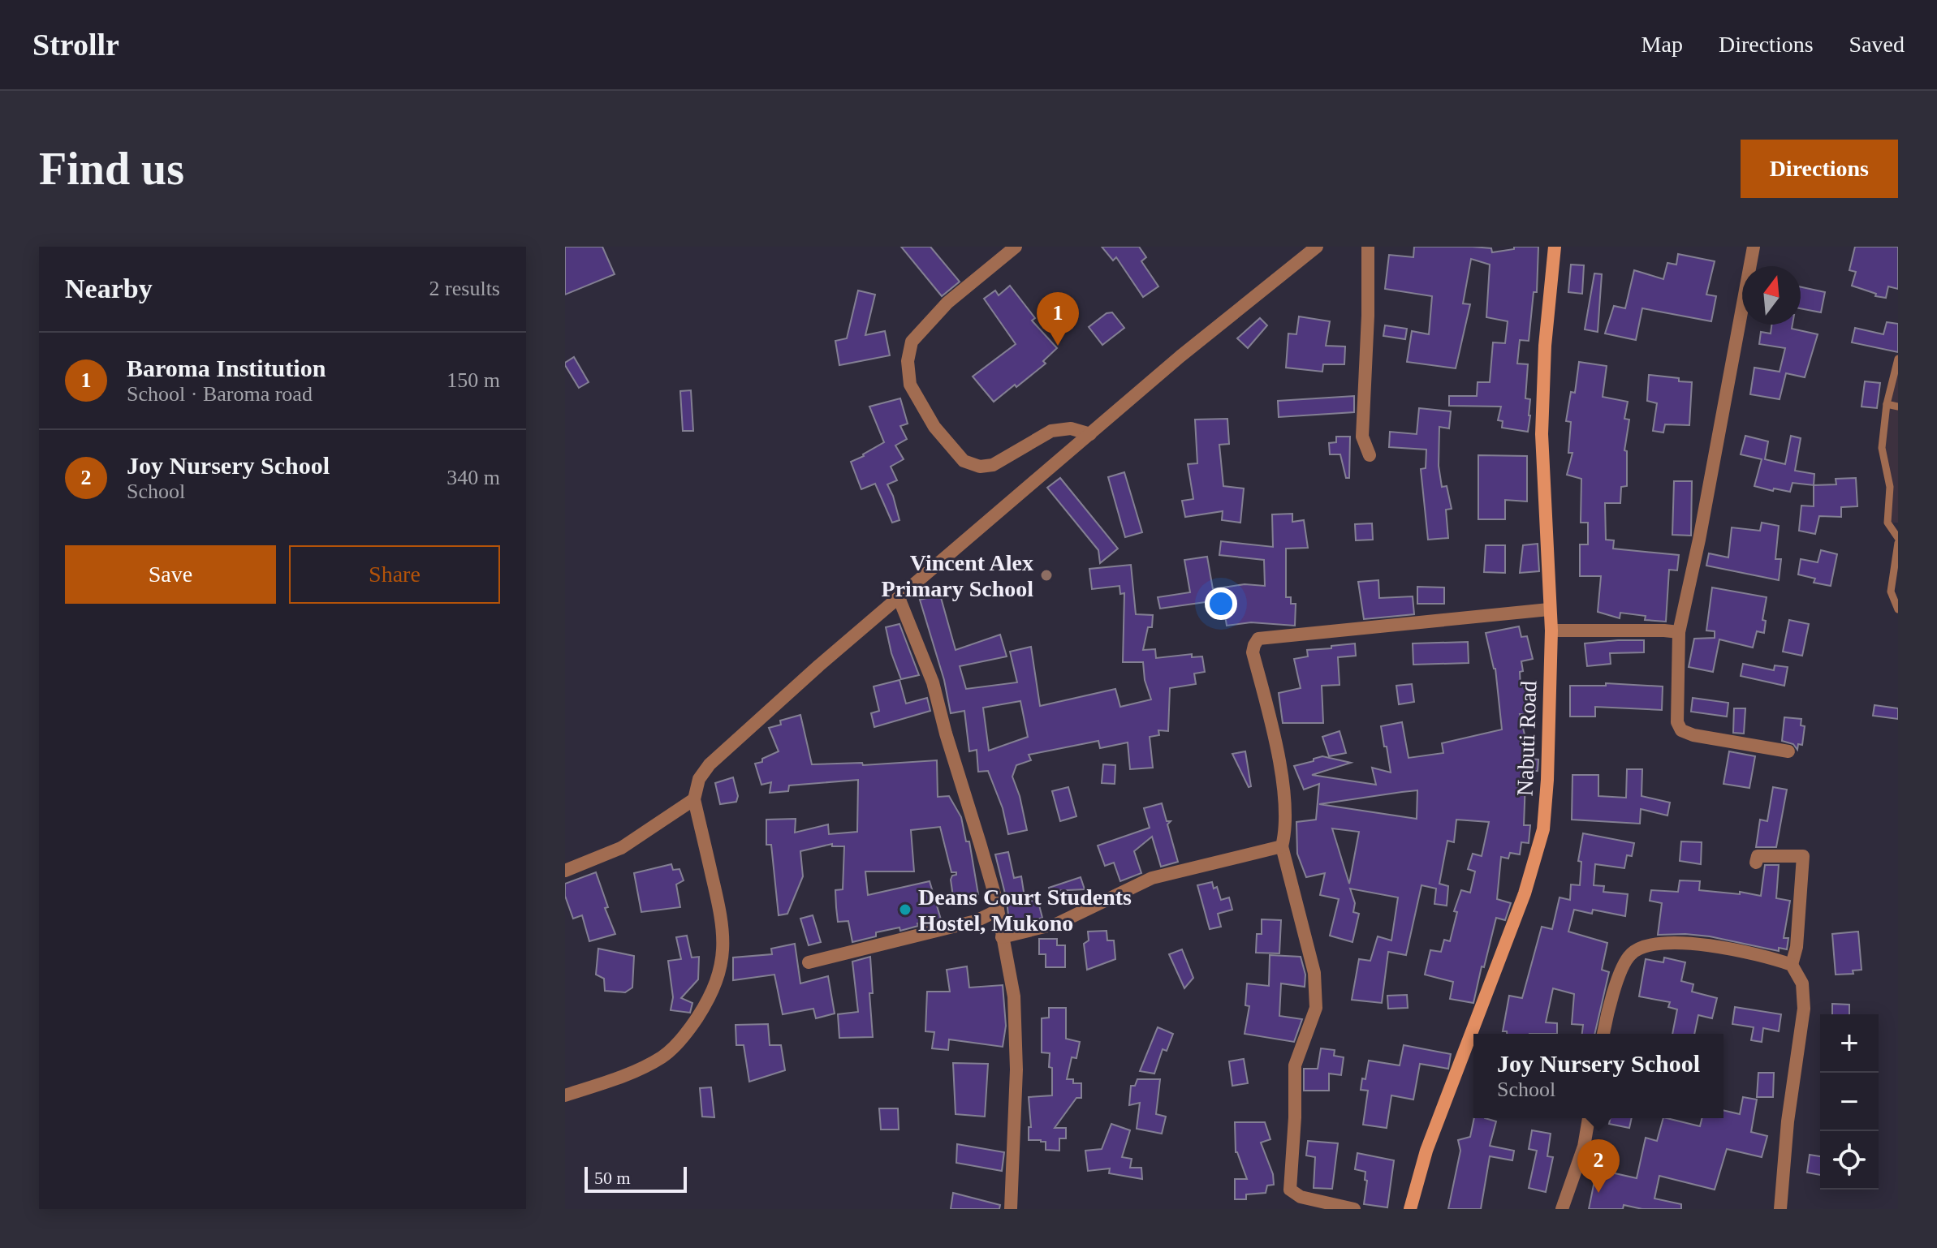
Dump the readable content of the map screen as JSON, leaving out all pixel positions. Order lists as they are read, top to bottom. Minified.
{"streets":{"street":["Nabuti Road"]},"places":["Vincent Alex Primary School","Deans Court Students Hostel, Mukono"],"scale_bar":"50 m","north":"top","page":{"header":"Strollr","nav":["Map","Directions","Saved"],"buttons":["Directions",["Save","Share"]],"title":"Find us","heading":["Nearby","2 results"],"pins":["1","2"],"list":[{"mark":"1","name":"Baroma Institution","note":"School · Baroma road","value":"150 m"},{"mark":"2","name":"Joy Nursery School","note":"School","value":"340 m"}],"map_buttons":["+","−"],"popup":["Joy Nursery School","School"],"scale":"50 m"}}
